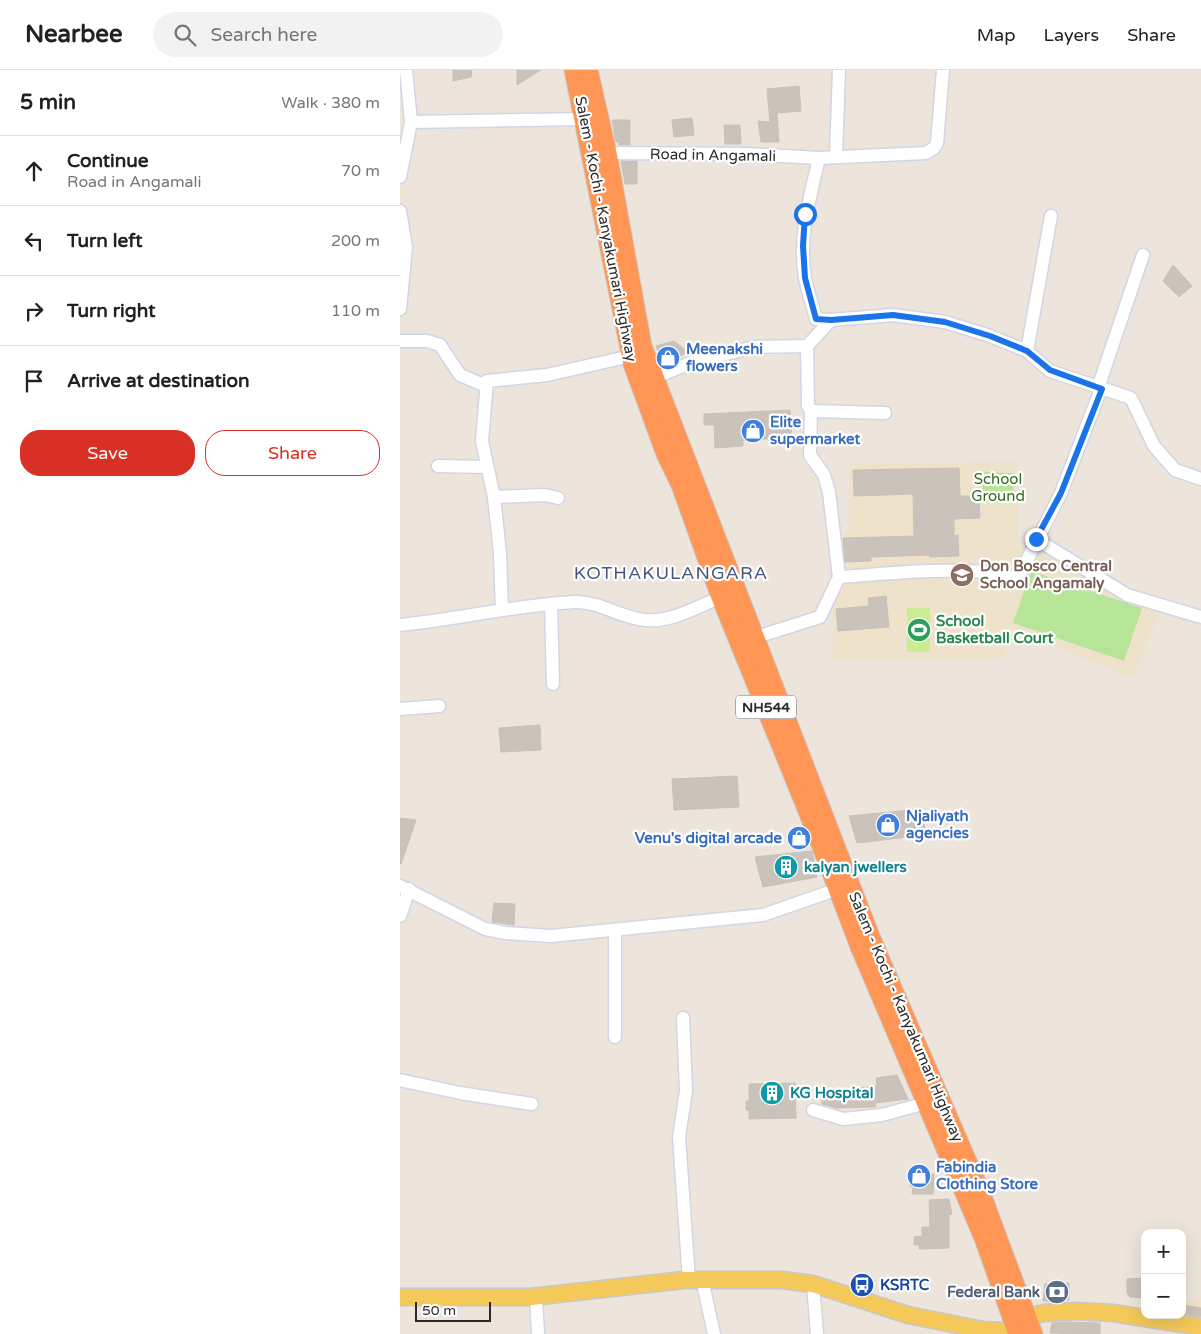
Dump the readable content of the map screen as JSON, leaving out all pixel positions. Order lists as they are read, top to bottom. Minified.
{"streets":{"highway":["Salem - Kochi - Kanyakumari Highway","NH544"],"street":["Road in Angamali"]},"crossings":[["Road in Angamali","Salem - Kochi - Kanyakumari Highway"]],"districts":["KOTHAKULANGARA"],"parks":["School Ground"],"places":{"shop":["Meenakshi flowers","Elite supermarket","Njaliyath agencies","Venu's digital arcade","Fabindia Clothing Store"],"school or university":["Don Bosco Central School Angamaly"],"sports":["School Basketball Court"],"building":["kalyan jwellers","KG Hospital"],"bus stop":["KSRTC"],"bank":["Federal Bank"]},"scale_bar":"50 m","page":{"header":"Nearbee","search":"Search here","nav":["Map","Layers","Share"],"heading":["5 min","Walk · 380 m"],"list":[["Continue","Road in Angamali","70 m"],["Turn left","200 m"],["Turn right","110 m"],"Arrive at destination"],"buttons":["Save","Share"],"map_buttons":["+","−"],"scale":"50 m"}}
